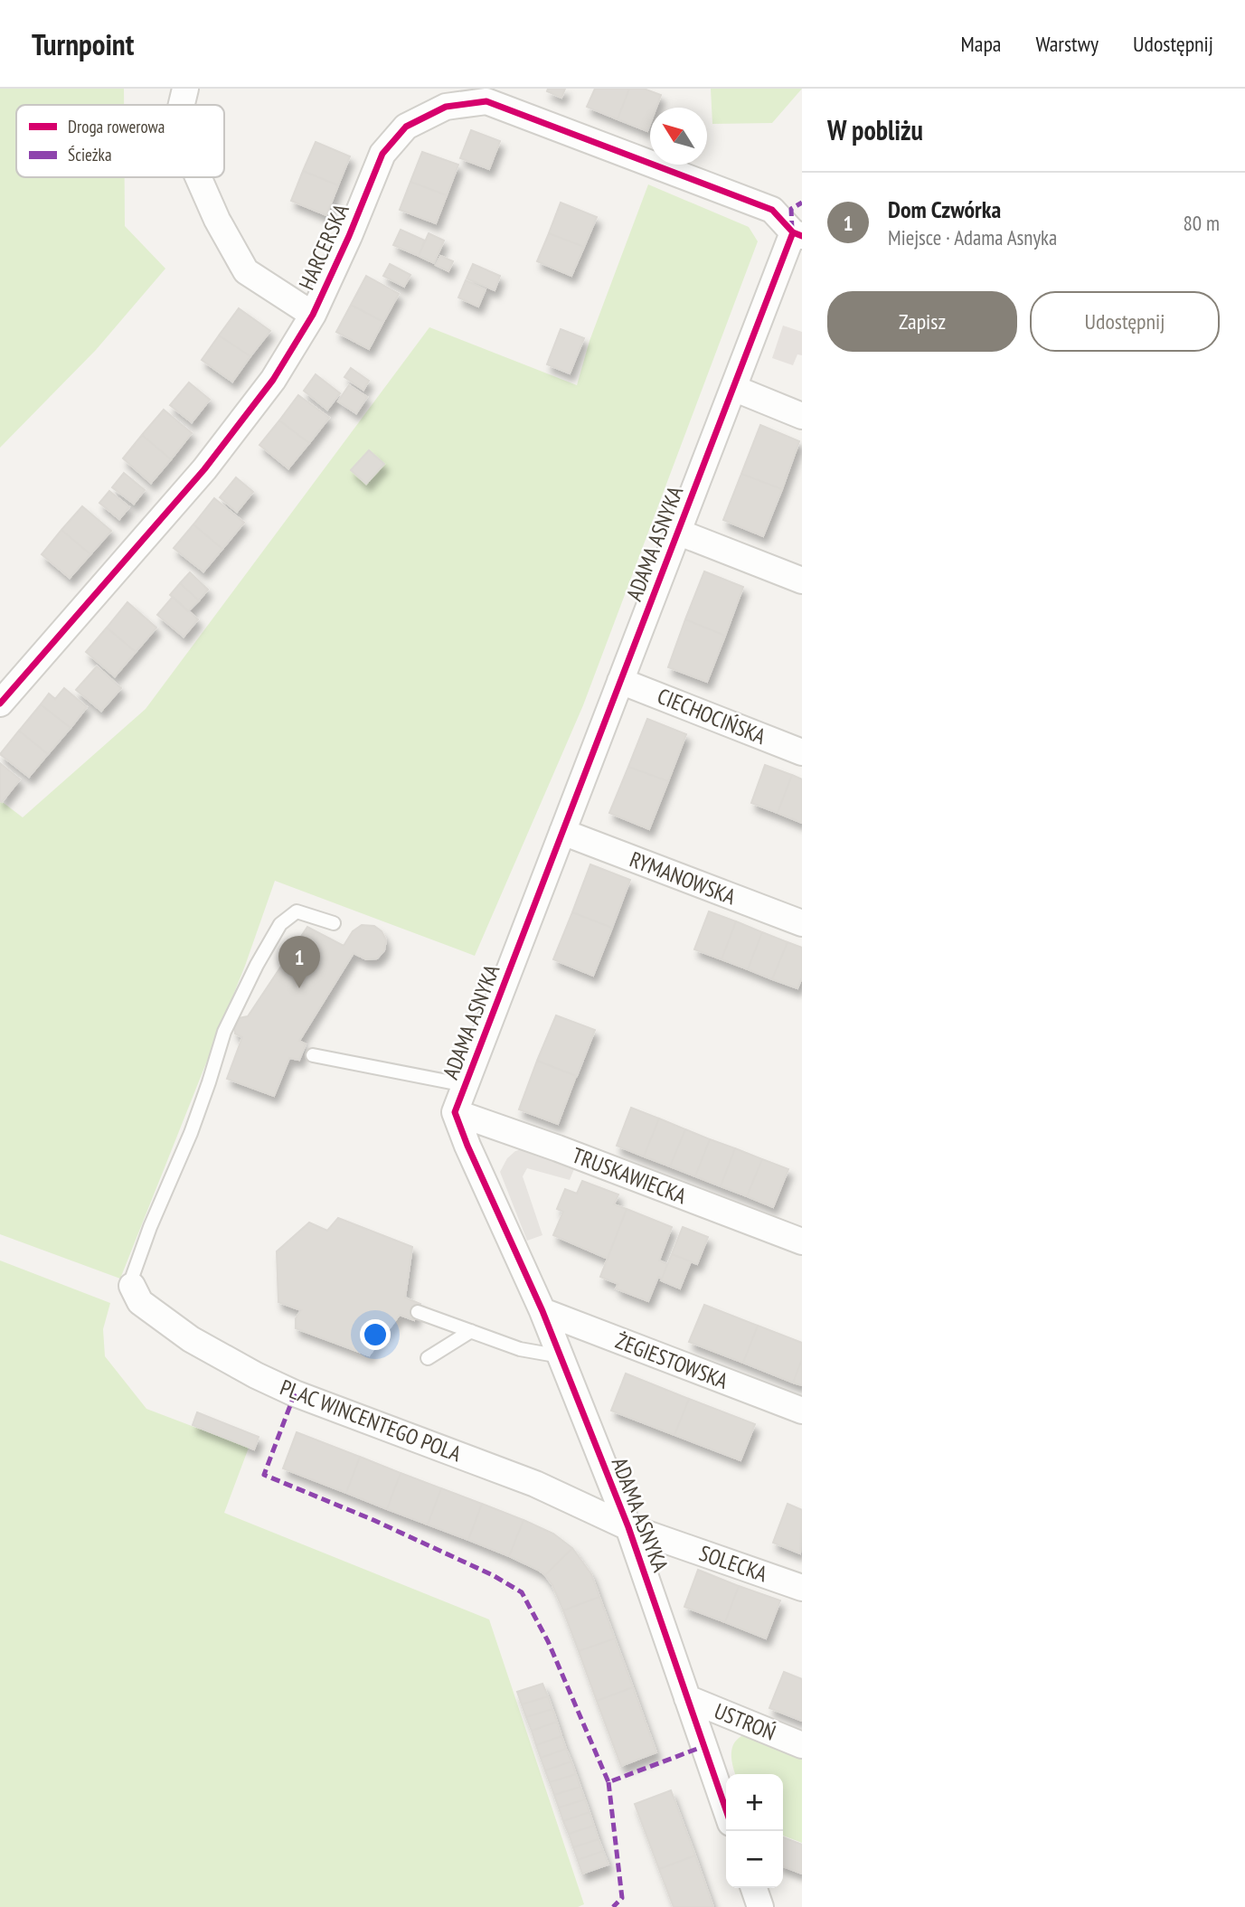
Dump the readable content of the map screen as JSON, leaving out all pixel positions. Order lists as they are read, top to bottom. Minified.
{"streets":{"street":["HARCERSKA","ADAMA ASNYKA","CIECHOCIŃSKA","RYMANOWSKA","TRUSKAWIECKA","ŻEGIESTOWSKA","PLAC WINCENTEGO POLA","SOLECKA","USTROŃ"]},"crossings":[["HARCERSKA","ADAMA ASNYKA"],["ADAMA ASNYKA","CIECHOCIŃSKA"],["ADAMA ASNYKA","RYMANOWSKA"],["ADAMA ASNYKA","TRUSKAWIECKA"],["ADAMA ASNYKA","ŻEGIESTOWSKA"],["ADAMA ASNYKA","PLAC WINCENTEGO POLA"],["ADAMA ASNYKA","SOLECKA"],["ADAMA ASNYKA","USTROŃ"],["PLAC WINCENTEGO POLA","SOLECKA"]],"legend":["Droga rowerowa","Ścieżka"],"north":"top left","page":{"header":"Turnpoint","nav":["Mapa","Warstwy","Udostępnij"],"heading":"W pobliżu","list":[{"mark":"1","name":"Dom Czwórka","note":"Miejsce · Adama Asnyka","value":"80 m"}],"buttons":["Zapisz","Udostępnij"],"pins":"1","map_buttons":["+","−"]}}
